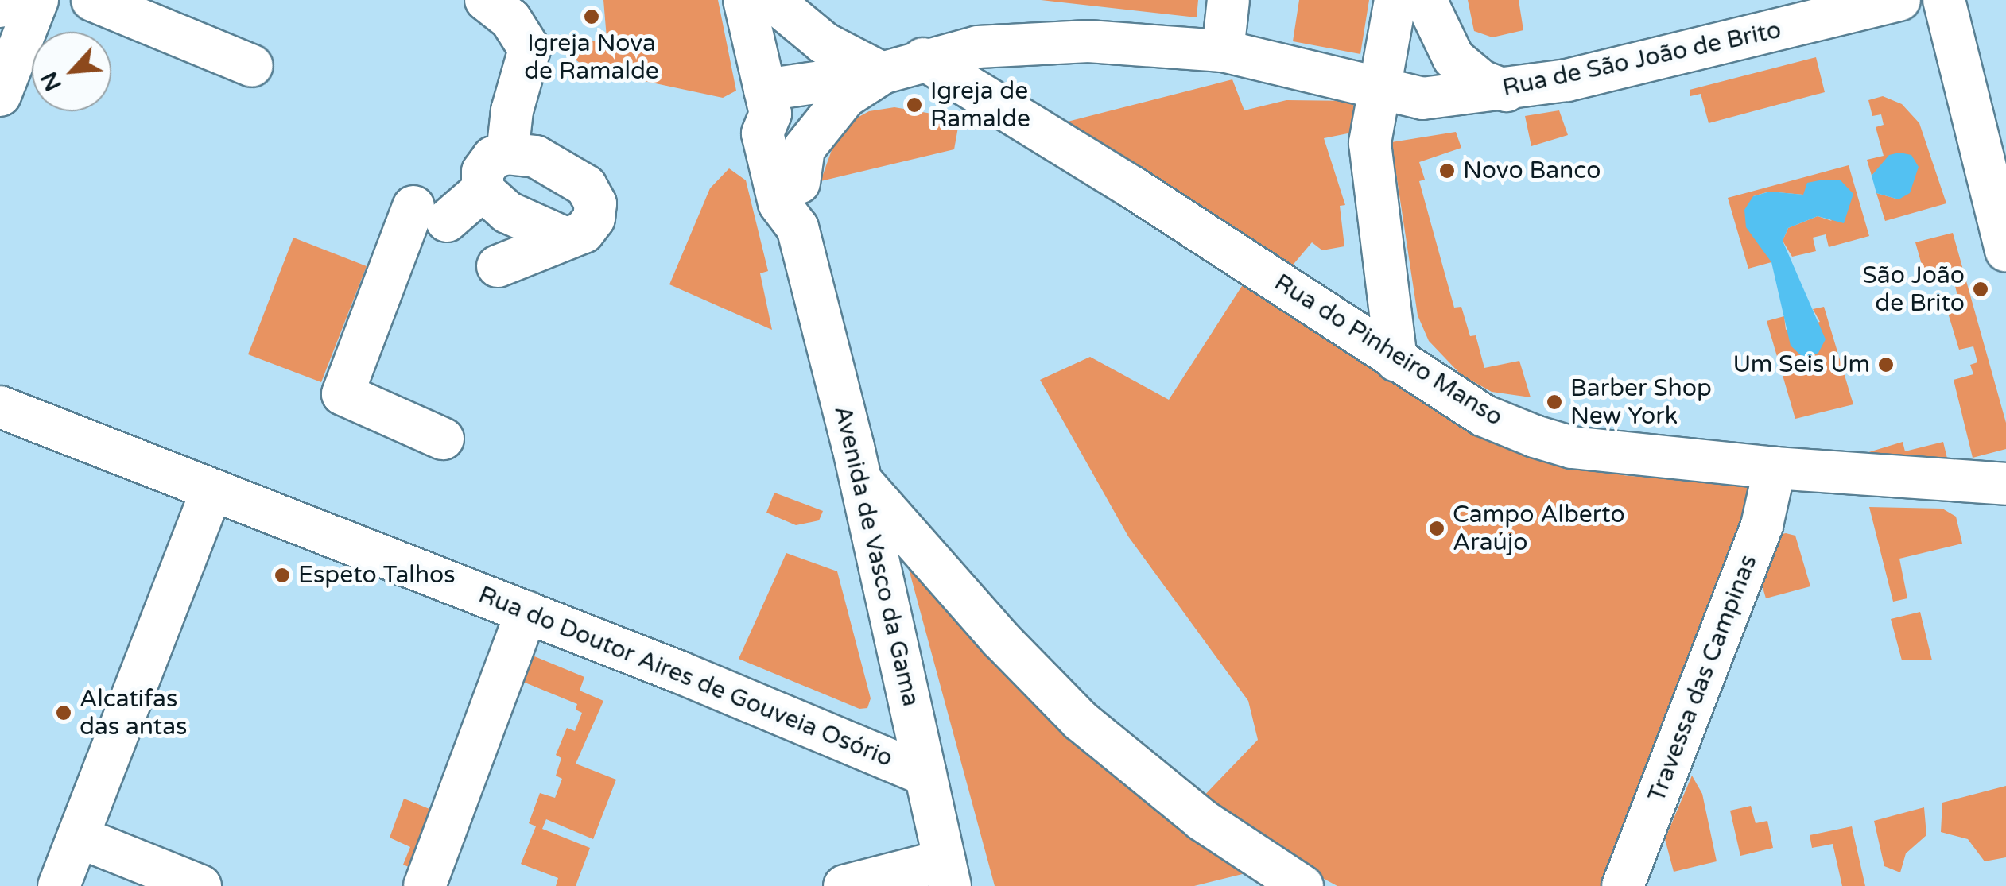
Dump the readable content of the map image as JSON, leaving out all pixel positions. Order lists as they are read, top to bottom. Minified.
{"streets":{"street":["Rua de São João de Brito","Rua do Pinheiro Manso","Avenida de Vasco da Gama","Rua do Doutor Aires de Gouveia Osório","Travessa das Campinas"]},"crossings":[["Rua do Pinheiro Manso","Travessa das Campinas"],["Avenida de Vasco da Gama","Rua do Doutor Aires de Gouveia Osório"]],"places":["Igreja Nova de Ramalde","Igreja de Ramalde","Novo Banco","São João de Brito","Um Seis Um","Barber Shop New York","Campo Alberto Araújo","Espeto Talhos","Alcatifas das antas"],"north":"bottom left"}
